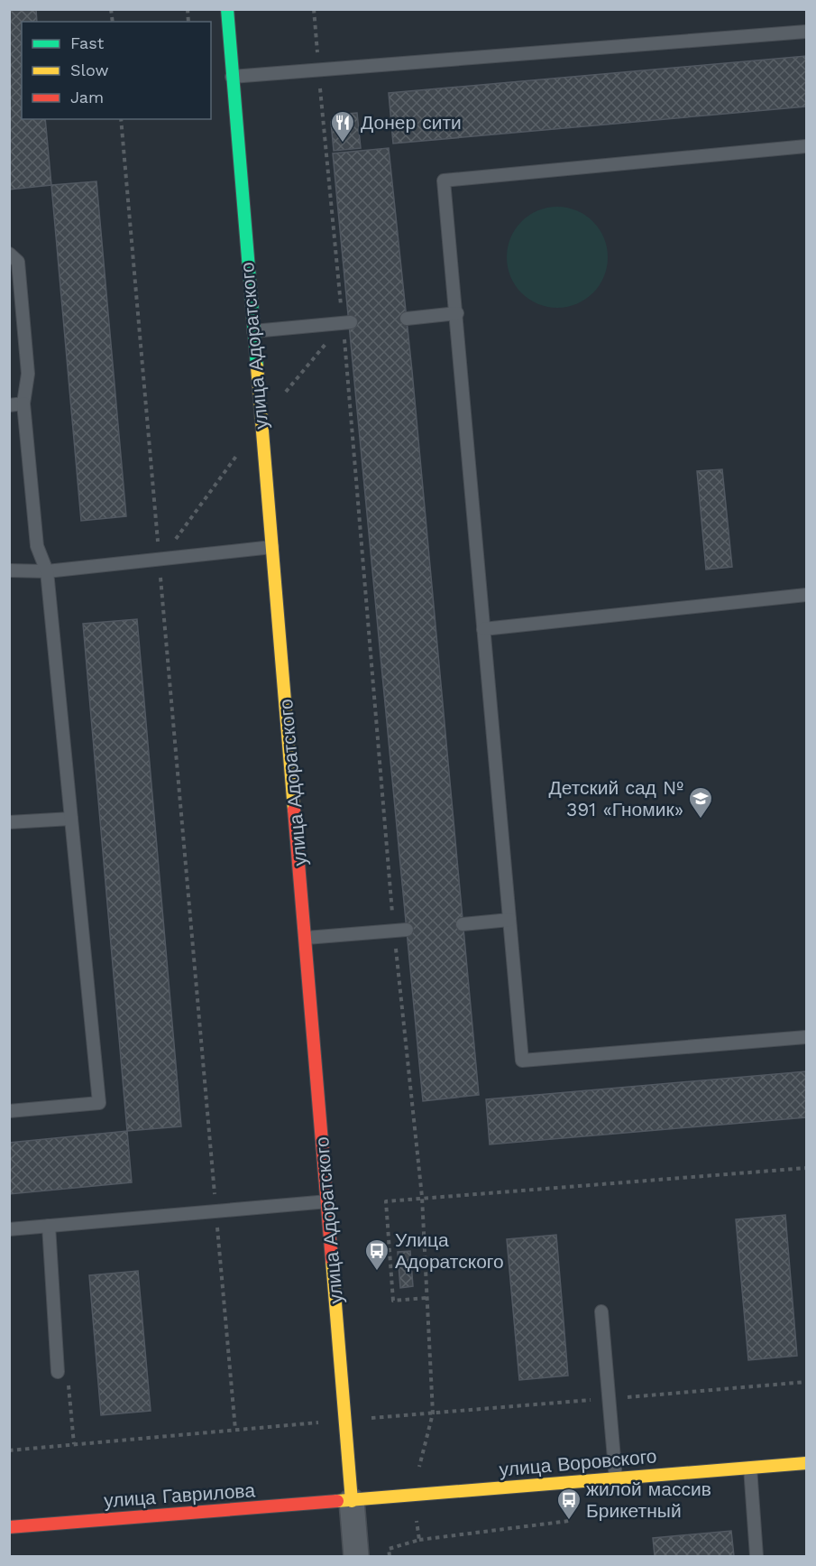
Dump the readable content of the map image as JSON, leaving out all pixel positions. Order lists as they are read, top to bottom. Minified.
{"streets":{"street":["улица Адоратского","улица Воровского","улица Гаврилова"]},"crossings":[["улица Адоратского","улица Воровского"],["улица Адоратского","улица Гаврилова"],["улица Воровского","улица Гаврилова"]],"places":{"restaurant":["Донер сити"],"school or university":["Детский сад № 391 «Гномик»"],"bus stop":["Улица Адоратского","жилой массив Брикетный"]},"legend":["Fast","Slow","Jam"]}
